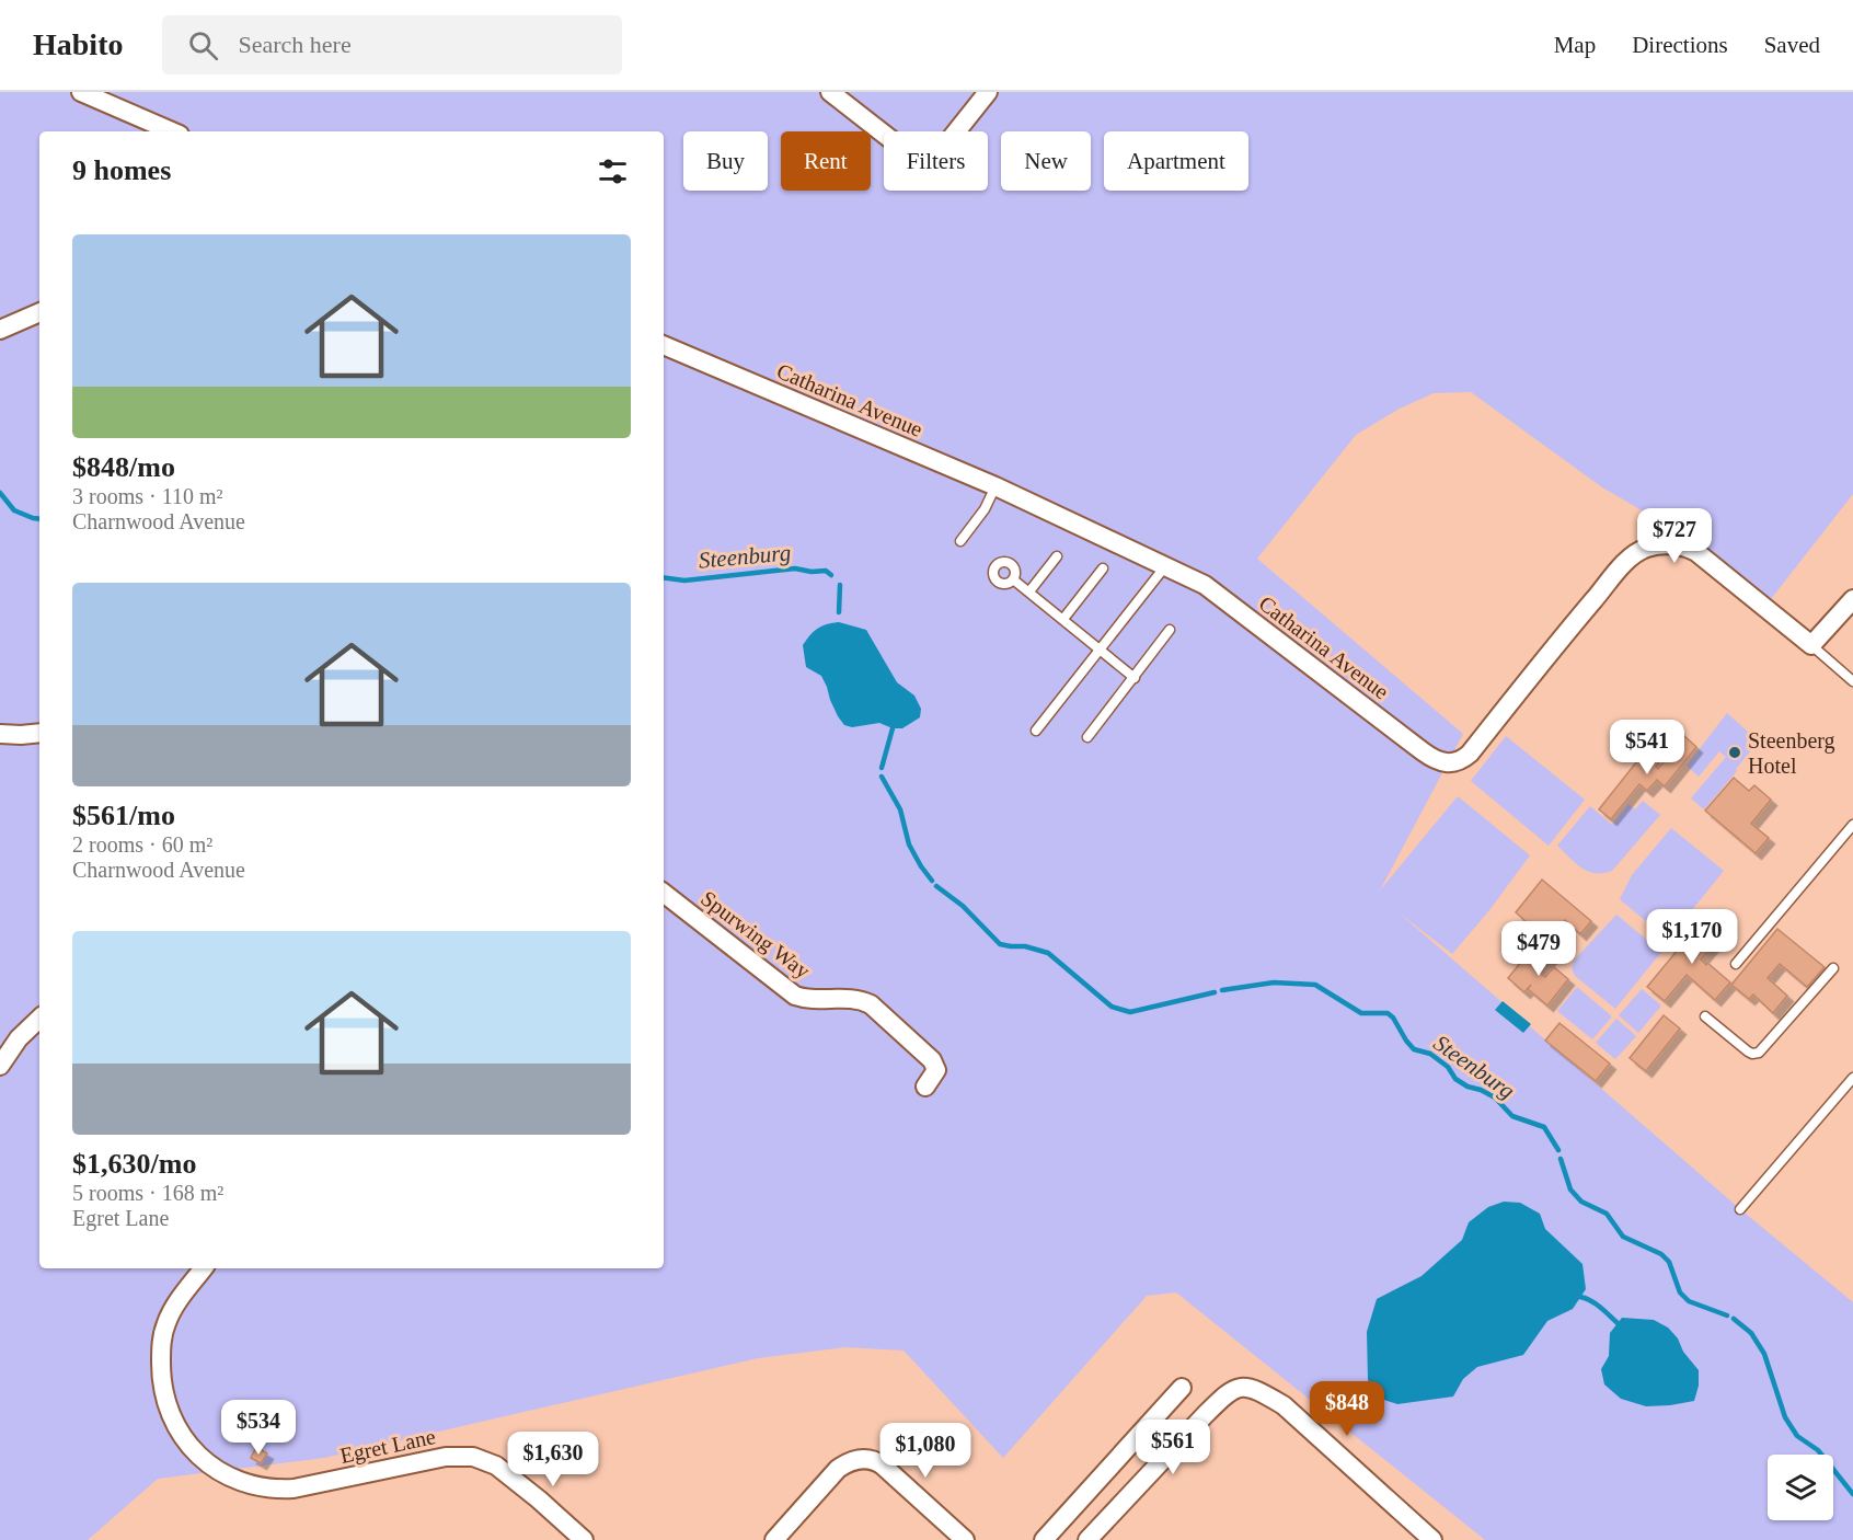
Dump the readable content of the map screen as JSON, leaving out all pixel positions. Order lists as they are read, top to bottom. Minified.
{"streets":{"street":["Catharina Avenue","Spurwing Way","Egret Lane"]},"water":["Steenburg"],"places":["Steenberg Hotel"],"page":{"header":"Habito","search":"Search here","nav":["Map","Directions","Saved"],"chip":["Buy","Rent","Filters","New","Apartment"],"heading":"9 homes","list":[{"name":"$848/mo","note":"3 rooms · 110 m² · Charnwood Avenue"},{"name":"$561/mo","note":"2 rooms · 60 m² · Charnwood Avenue"},{"name":"$1,630/mo","note":"5 rooms · 168 m² · Egret Lane"}],"price":["$727","$541","$1,170","$479","$848","$534","$561","$1,080","$1,630"]}}
